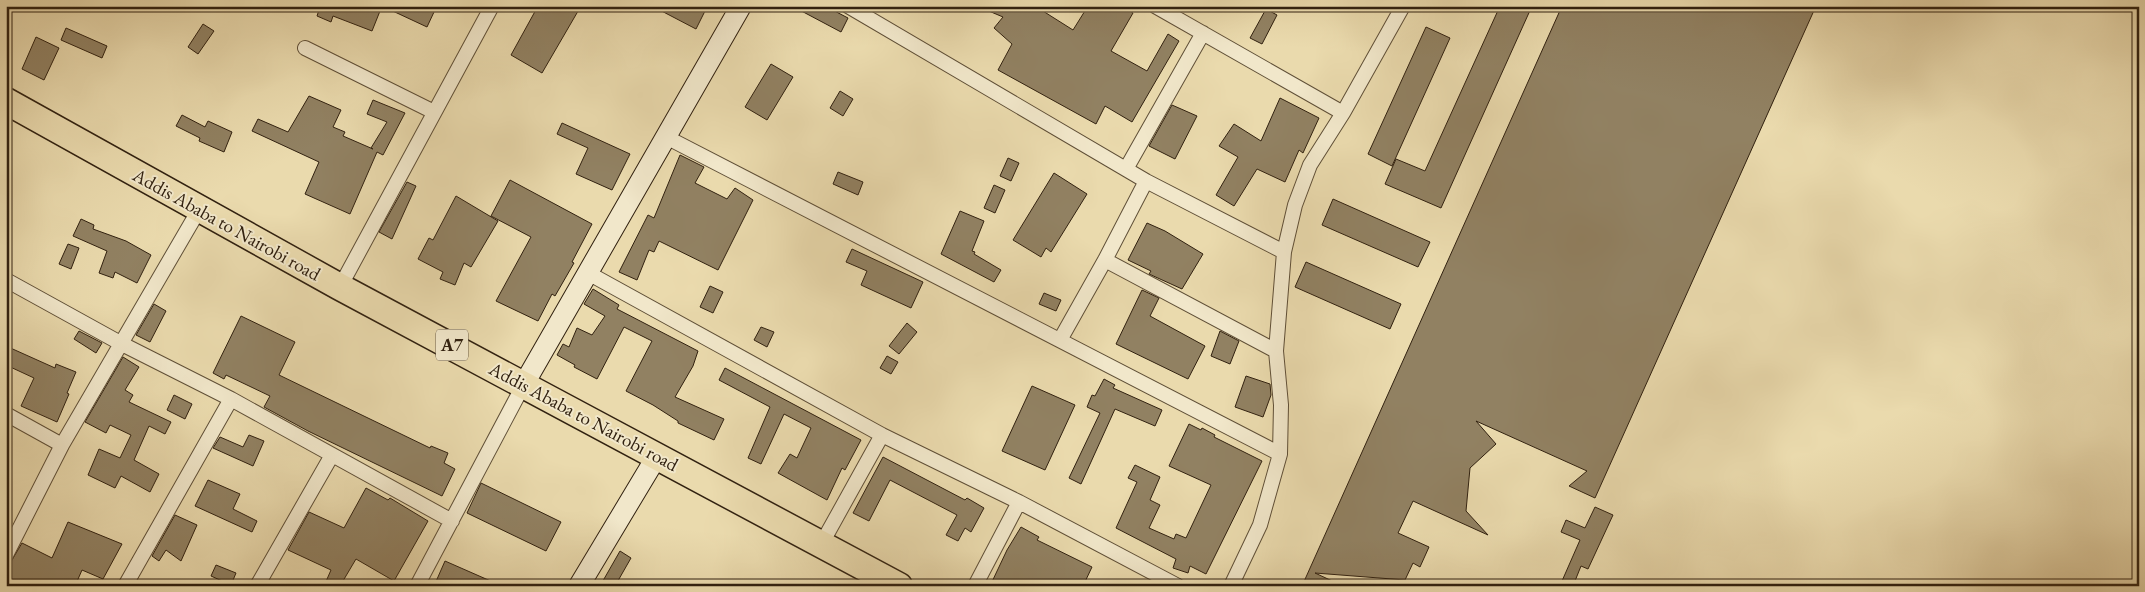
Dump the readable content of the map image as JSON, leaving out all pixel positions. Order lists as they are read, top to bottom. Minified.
{"streets":{"highway":["Addis Ababa to Nairobi road","A7"]}}
